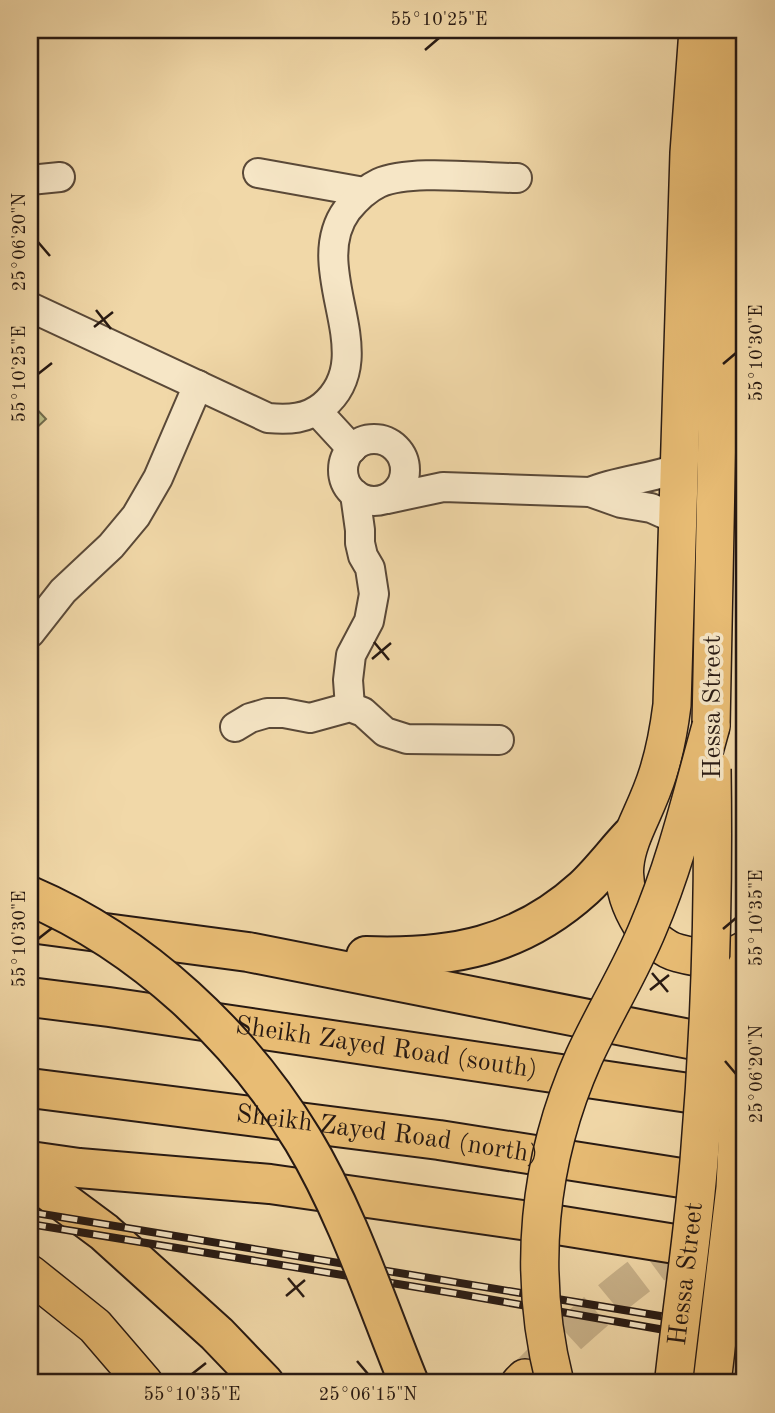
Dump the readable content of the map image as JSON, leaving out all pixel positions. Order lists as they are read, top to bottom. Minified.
{"streets":{"highway":["Sheikh Zayed Road (south)","Sheikh Zayed Road (north)"],"main road":["Hessa Street"]},"coordinates":["55°10'25\"E","25°06'20\"N","55°10'30\"E","55°10'35\"E","25°06'15\"N"]}
